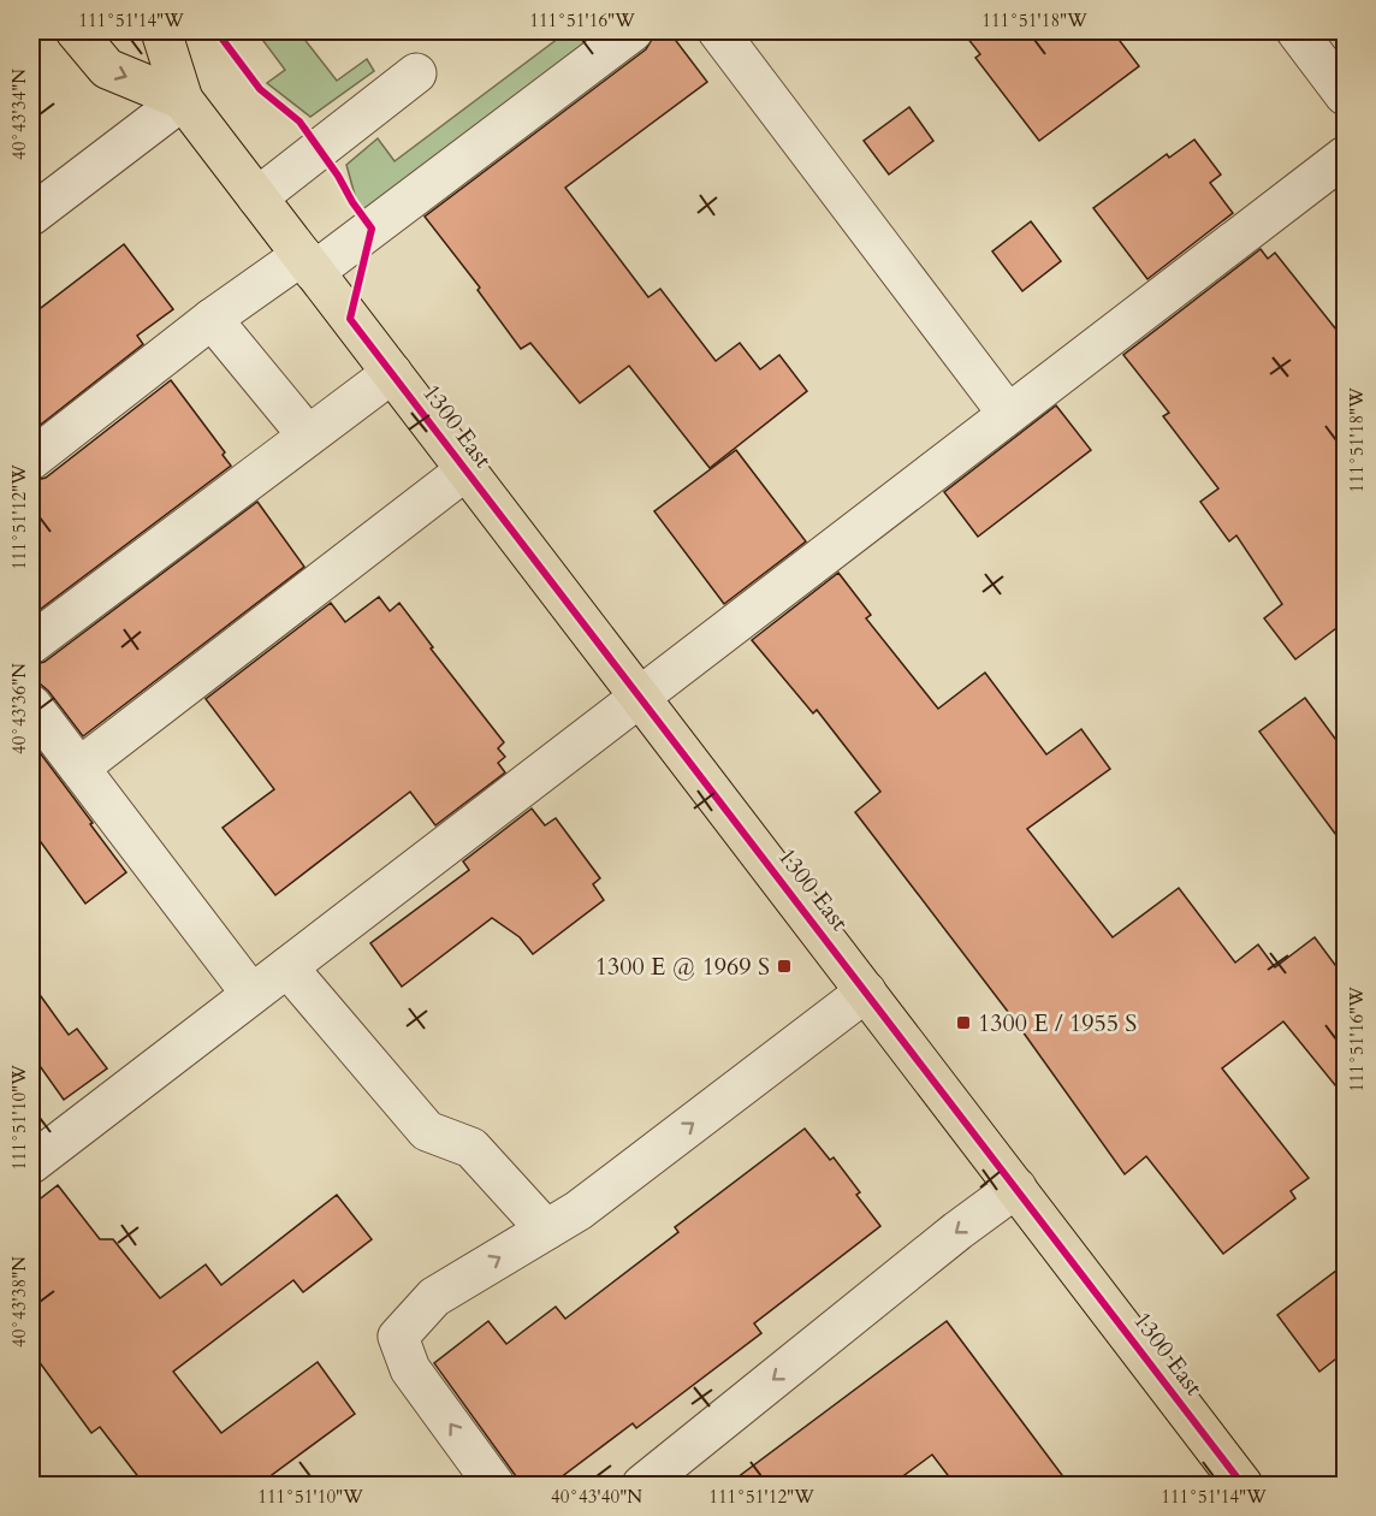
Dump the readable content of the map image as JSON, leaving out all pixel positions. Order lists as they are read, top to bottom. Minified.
{"streets":{"main road":["1300 East"]},"places":{"transit":["1300 E @ 1969 S","1300 E / 1955 S"]},"coordinates":["111°51'14\"W","111°51'16\"W","111°51'18\"W","40°43'34\"N","111°51'12\"W","40°43'36\"N","111°51'10\"W","40°43'38\"N","40°43'40\"N"]}
